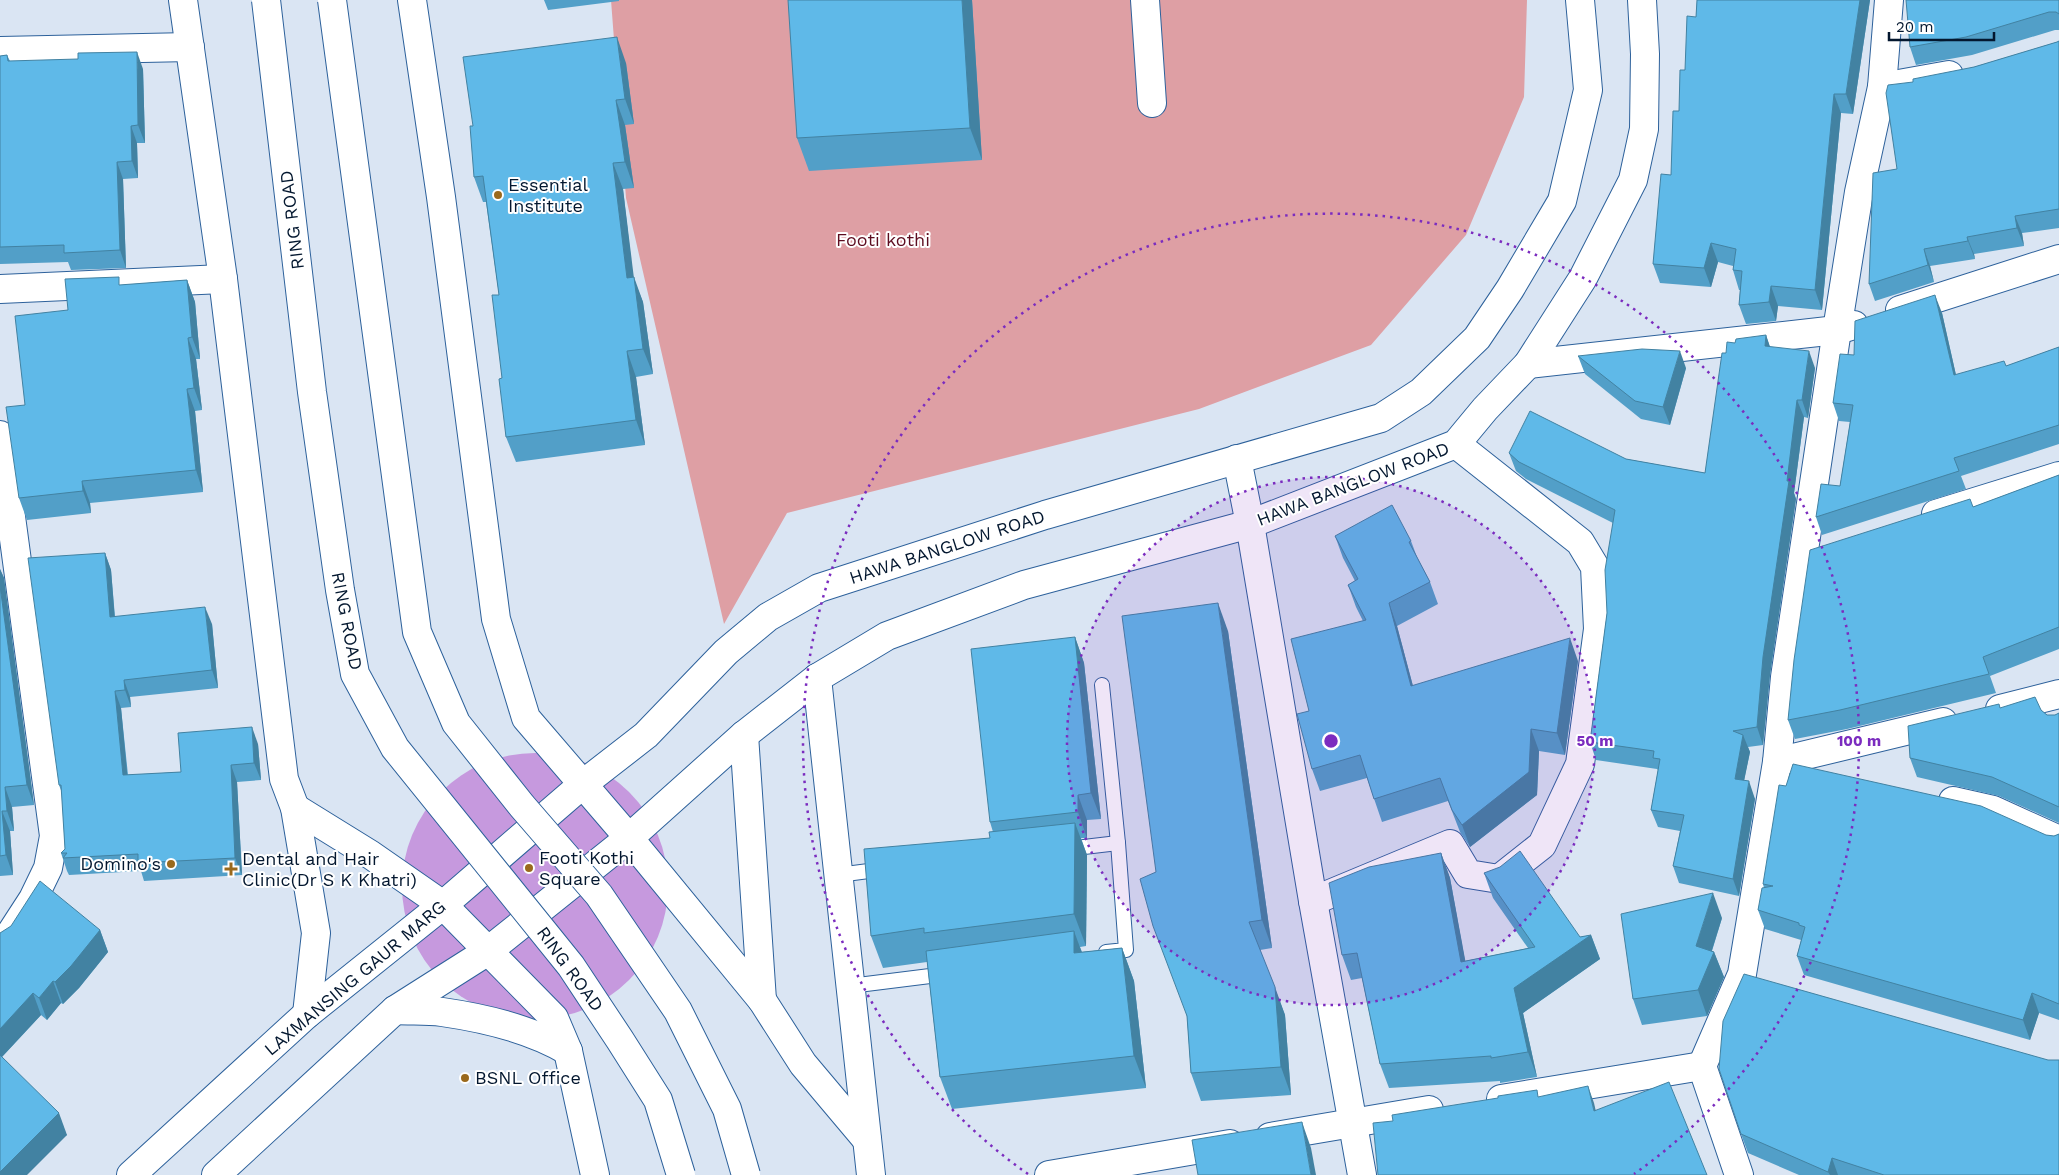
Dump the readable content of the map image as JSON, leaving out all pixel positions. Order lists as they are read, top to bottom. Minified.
{"streets":{"main road":["RING ROAD","HAWA BANGLOW ROAD","LAXMANSING GAUR MARG"]},"crossings":[["HAWA BANGLOW ROAD","LAXMANSING GAUR MARG"]],"parks":["Footi kothi"],"places":{"other":["Essential Institute","Domino's","Footi Kothi Square","BSNL Office"],"health":["Dental and Hair Clinic(Dr S K Khatri)"]},"scale_bar":"20 m","rings":["50 m","100 m"]}
